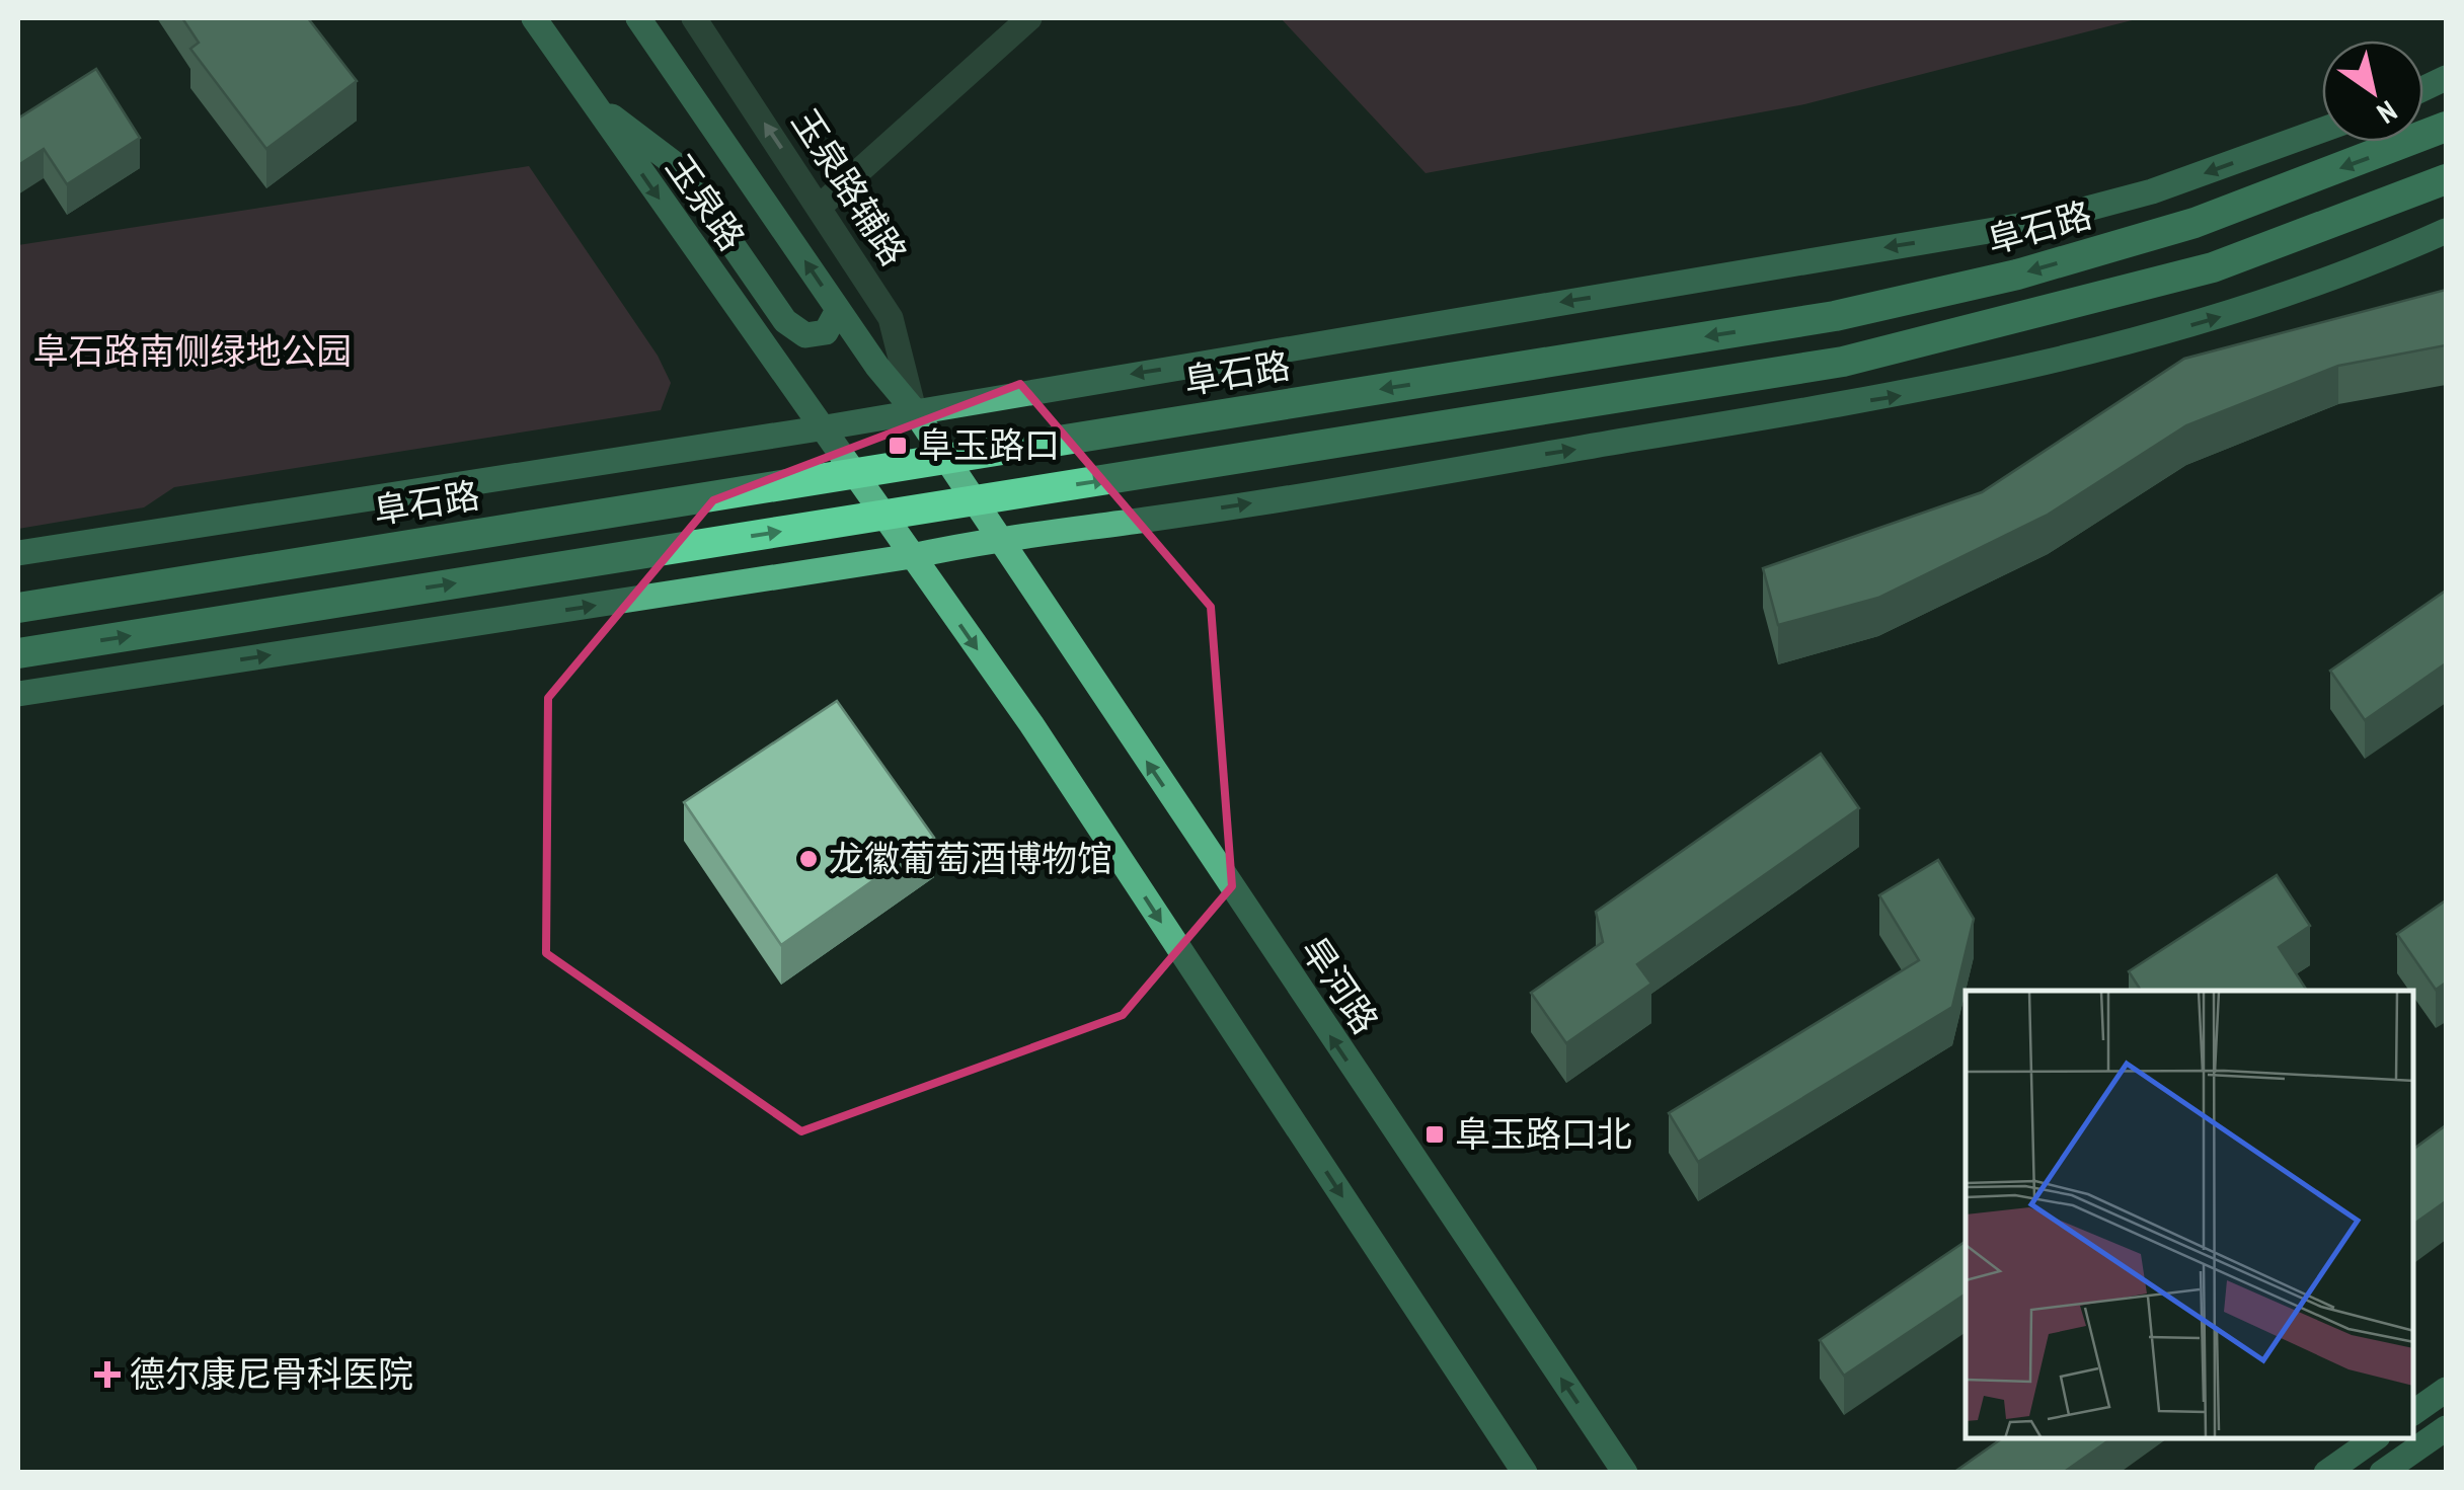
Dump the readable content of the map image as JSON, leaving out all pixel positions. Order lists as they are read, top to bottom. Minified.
{"streets":{"highway":["阜石路"],"main road":["玉泉路","旱河路"],"street":["玉泉路辅路"]},"crossings":[["玉泉路辅路","玉泉路"],["玉泉路辅路","阜石路"],["玉泉路辅路","旱河路"],["玉泉路","阜石路"],["玉泉路","旱河路"],["阜石路","旱河路"]],"one_way":["玉泉路辅路"],"parks":["阜石路南侧绿地公园"],"places":{"transit":["阜玉路口","阜玉路口北"],"other":["龙徽葡萄酒博物馆"],"health":["德尔康尼骨科医院"]},"north":"bottom right"}
